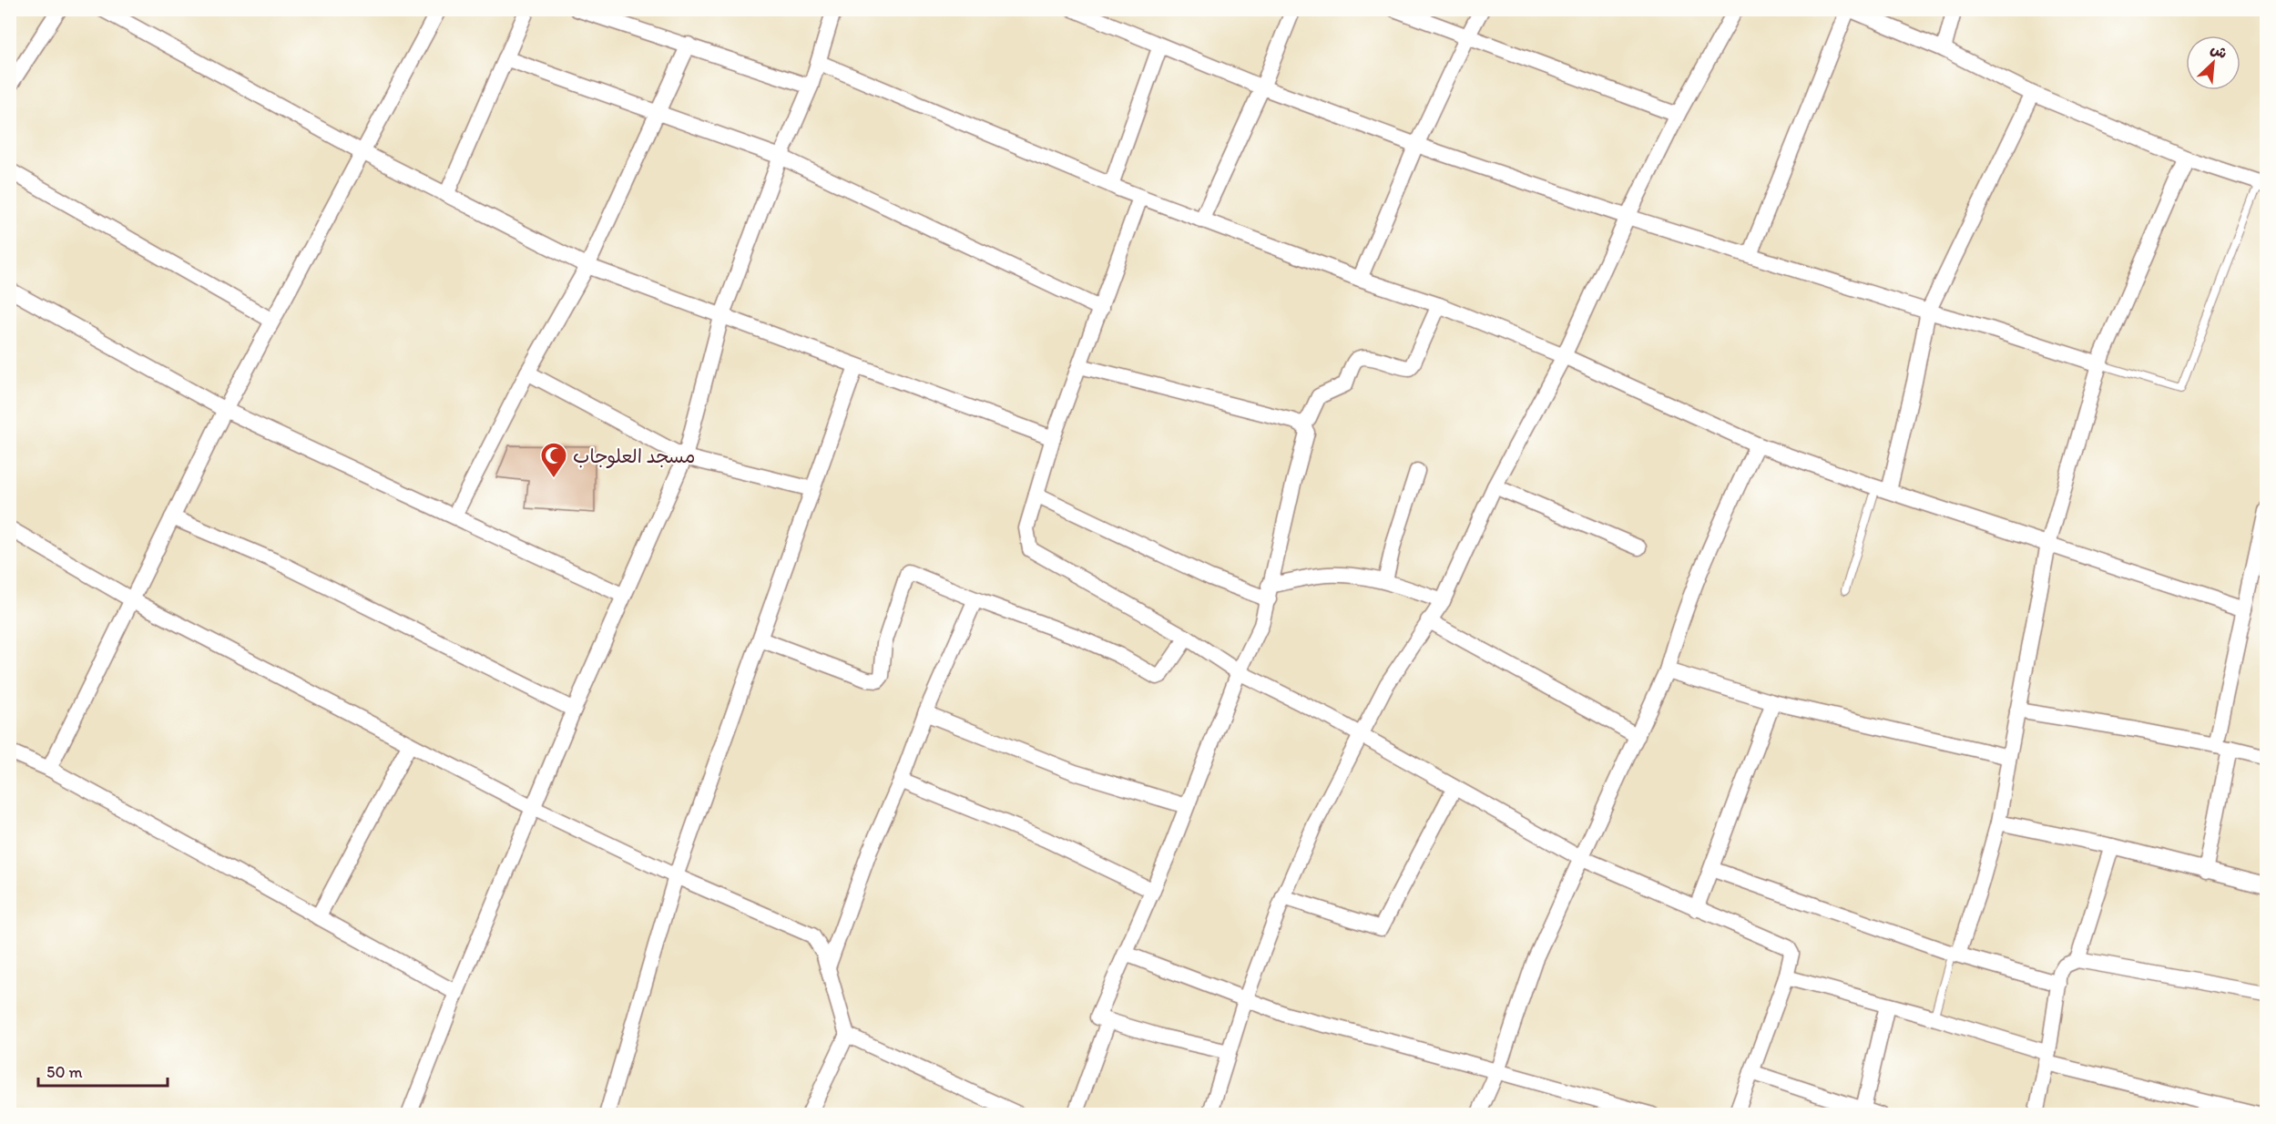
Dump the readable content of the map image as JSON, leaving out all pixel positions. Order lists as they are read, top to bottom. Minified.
{"places":{"mosque":["مسجد العلوجاب"]},"scale_bar":"50 m","north":"top right"}
